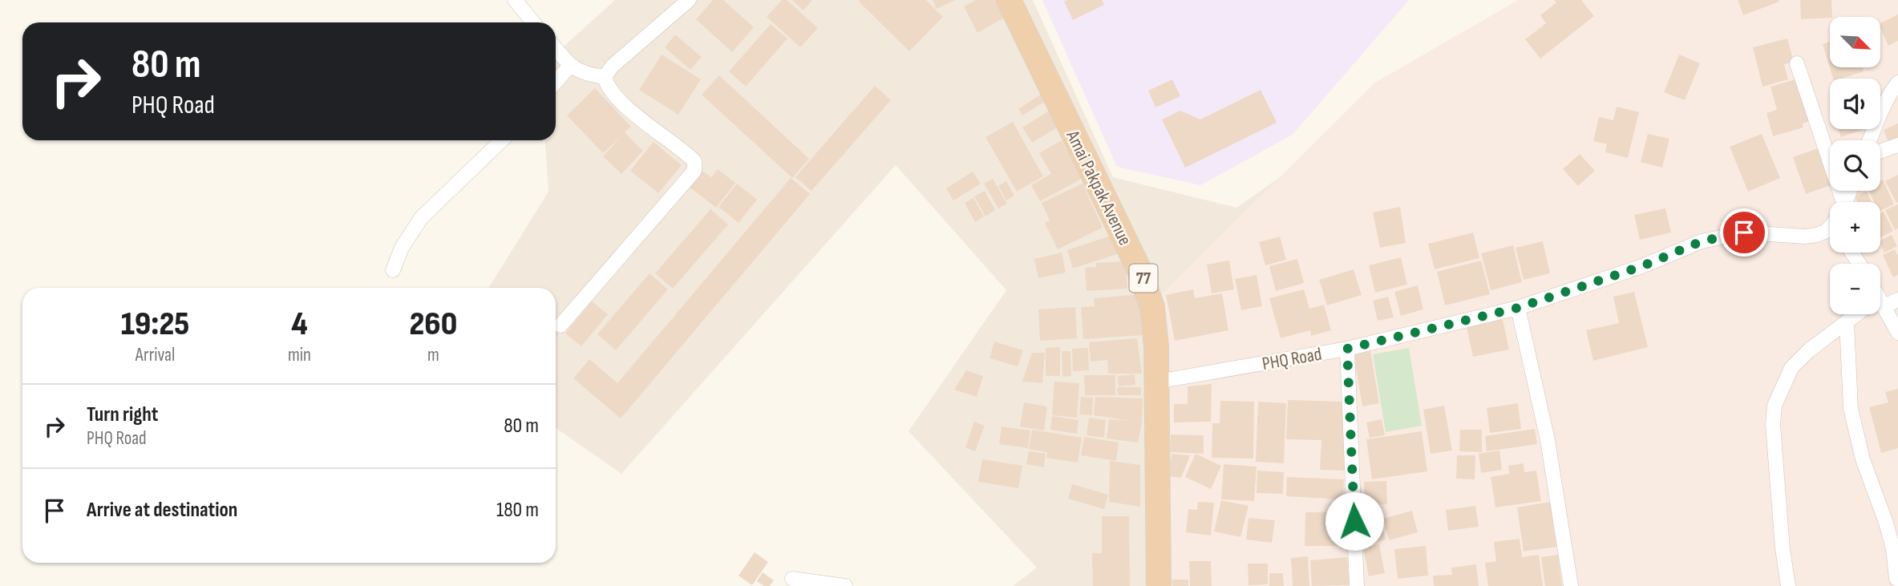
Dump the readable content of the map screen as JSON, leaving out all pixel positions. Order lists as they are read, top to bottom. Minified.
{"streets":{"highway":["Amai Pakpak Avenue","77"],"street":["PHQ Road"]},"crossings":[["Amai Pakpak Avenue","PHQ Road"]],"north":"bottom right","page":{"map_buttons":["+","−"],"turn":["80 m","PHQ Road"],"eta":["19:25","Arrival","4","min","260","m"],"list":[{"name":"Turn right","note":"PHQ Road","value":"80 m"},{"name":"Arrive at destination","value":"180 m"}]}}
